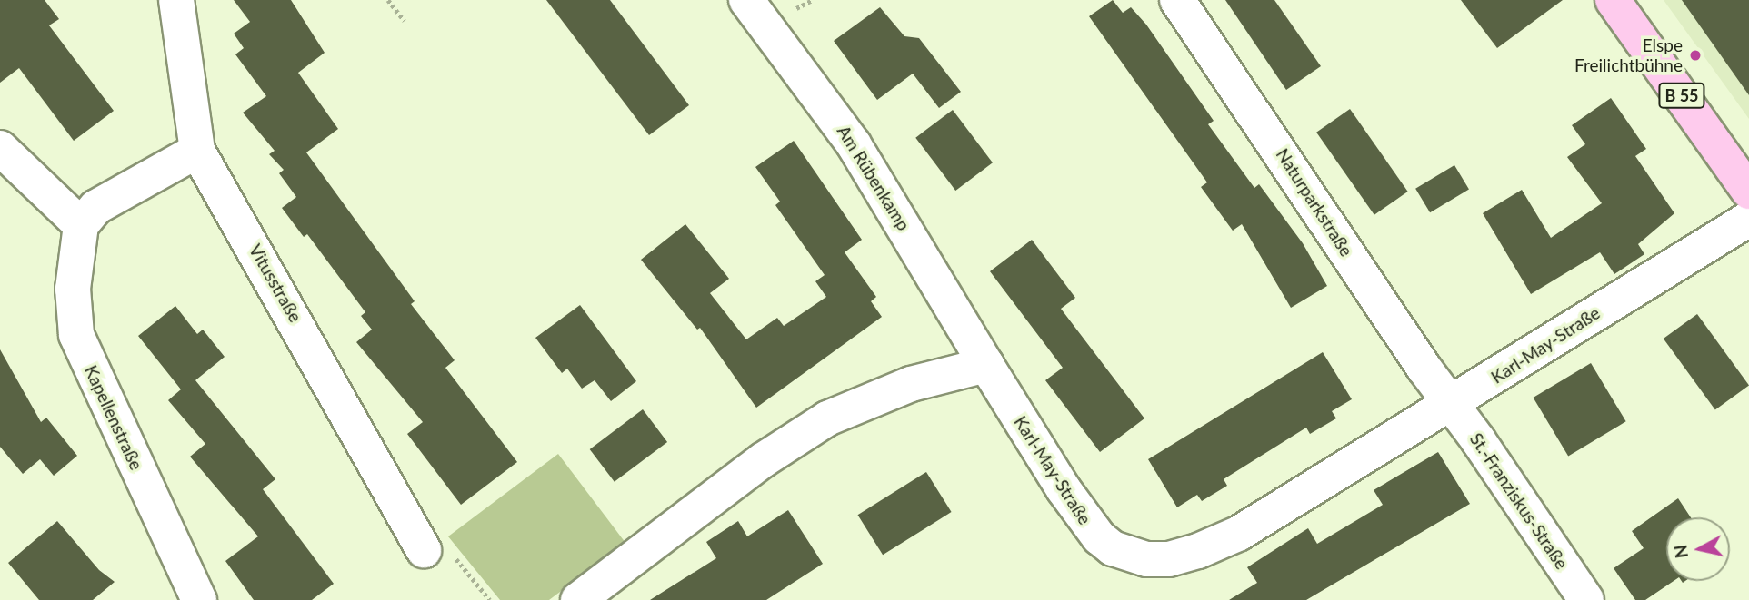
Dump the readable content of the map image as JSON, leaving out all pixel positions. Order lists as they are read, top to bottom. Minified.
{"streets":{"main road":["B 55"],"street":["Am Rübenkamp","Naturparkstraße","Vitusstraße","Karl-May-Straße","Kapellenstraße","St.-Franziskus-Straße"]},"crossings":[["Am Rübenkamp","Karl-May-Straße"],["Naturparkstraße","Karl-May-Straße"],["Naturparkstraße","St.-Franziskus-Straße"],["Karl-May-Straße","St.-Franziskus-Straße"]],"places":["Elspe Freilichtbühne"],"north":"left"}
